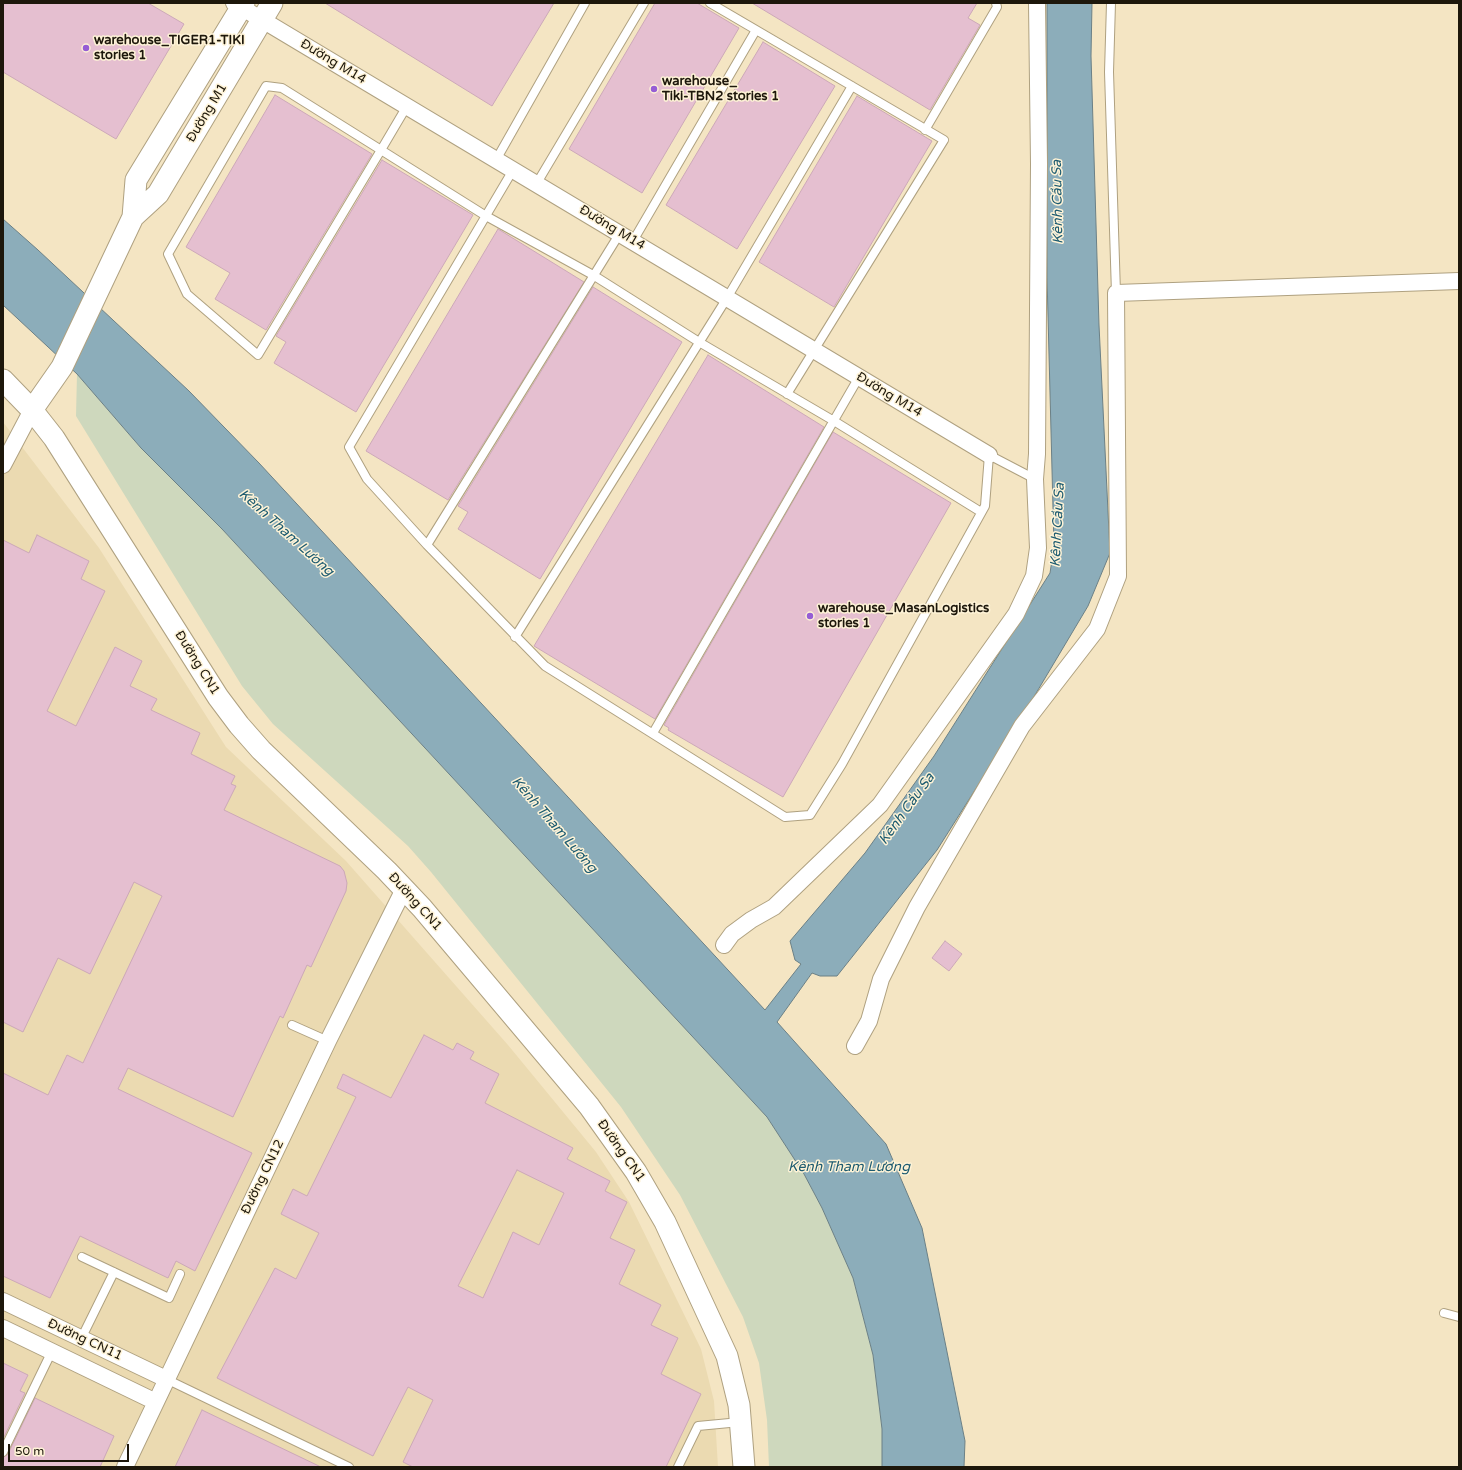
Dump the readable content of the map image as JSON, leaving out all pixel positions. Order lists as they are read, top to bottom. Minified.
{"streets":{"street":["Đường M14","Đường M1","Đường CN1","Đường CN12","Đường CN11"]},"crossings":[["Đường M14","Đường M1"],["Đường M1","Đường CN1"],["Đường CN1","Đường CN12"],["Đường CN12","Đường CN11"]],"water":["Kênh Cầu Sa","Kênh Tham Lương"],"places":["warehouse_TIGER1-TIKI stories 1","warehouse_ Tiki-TBN2 stories 1","warehouse_MasanLogistics stories 1"],"scale_bar":"50 m"}
